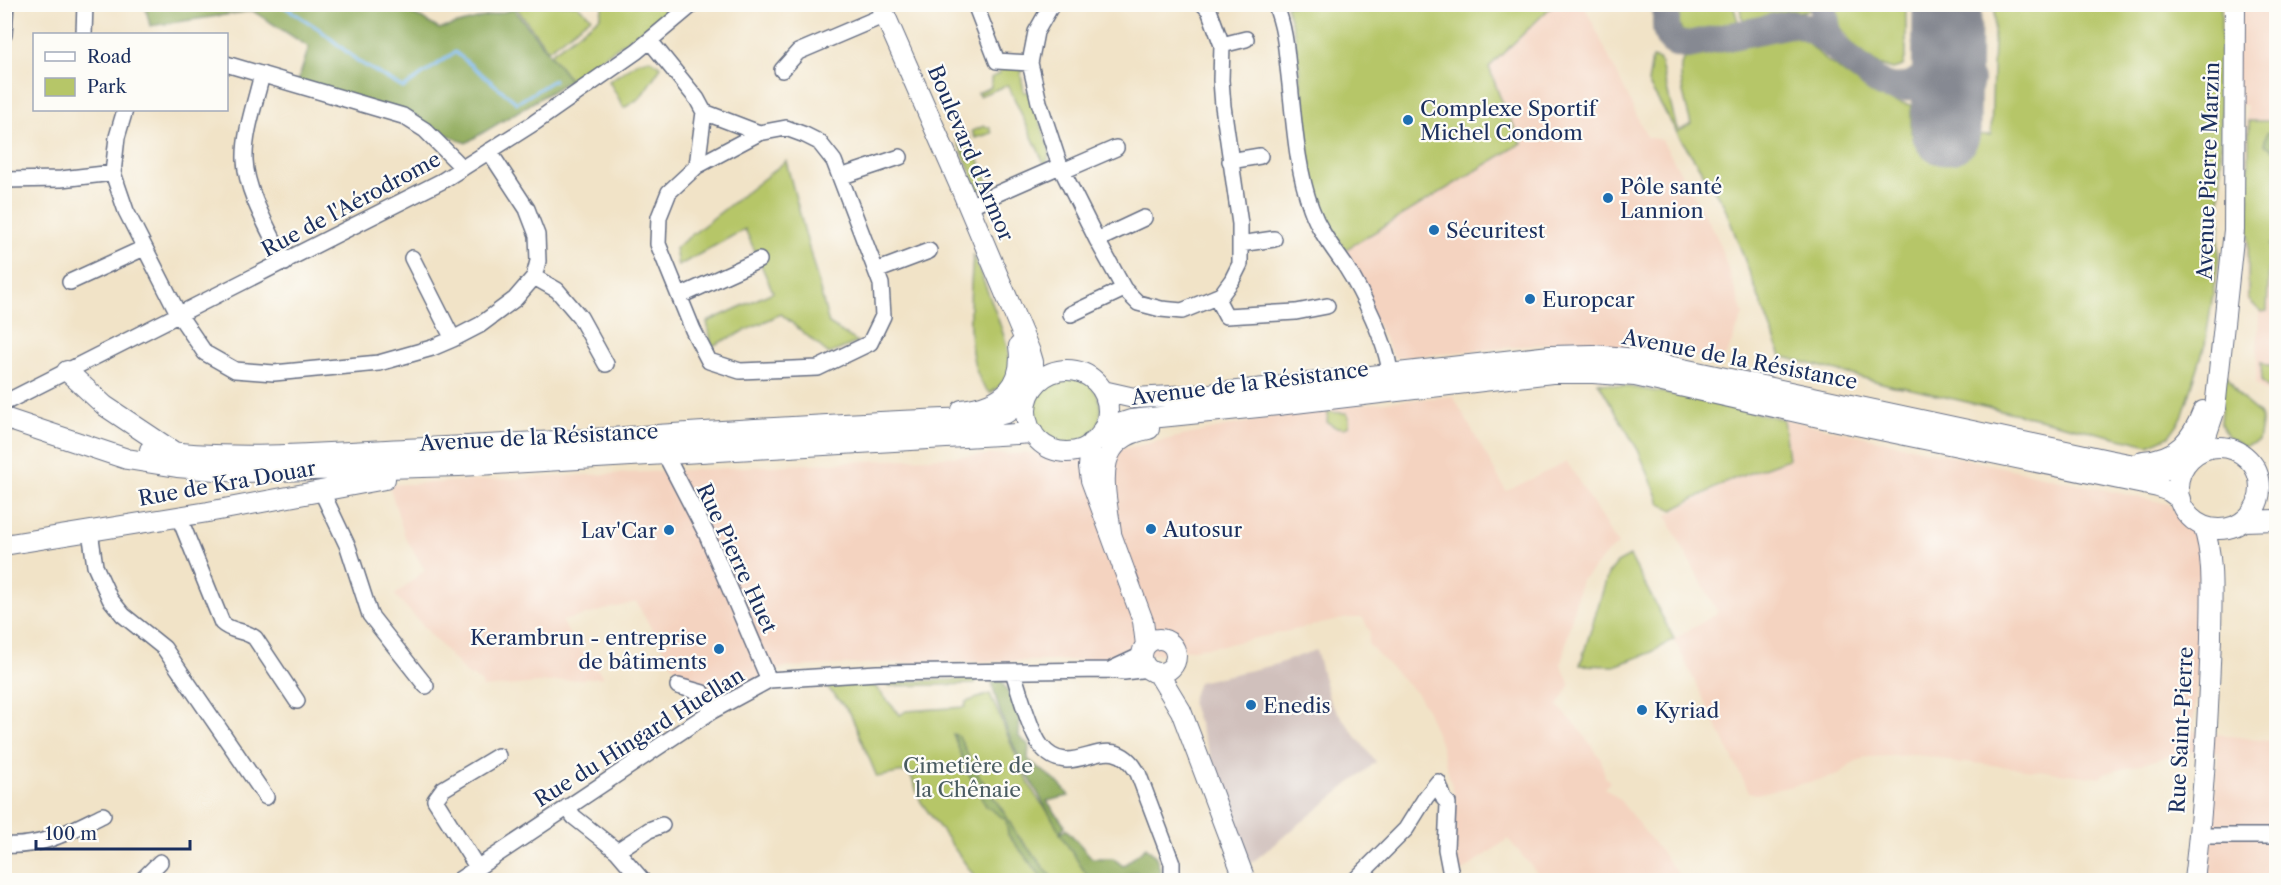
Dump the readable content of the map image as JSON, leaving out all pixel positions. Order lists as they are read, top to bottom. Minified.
{"streets":{"main road":["Boulevard d'Armor","Avenue Pierre Marzin","Avenue de la Résistance","Rue de Kra Douar","Rue Saint-Pierre"],"street":["Rue de l'Aérodrome","Rue Pierre Huet","Rue du Hingard Huellan"]},"crossings":[["Boulevard d'Armor","Avenue de la Résistance"],["Avenue Pierre Marzin","Avenue de la Résistance"],["Avenue Pierre Marzin","Rue Saint-Pierre"],["Avenue de la Résistance","Rue de Kra Douar"],["Avenue de la Résistance","Rue Pierre Huet"],["Avenue de la Résistance","Rue Saint-Pierre"],["Rue Pierre Huet","Rue du Hingard Huellan"]],"parks":["Cimetière de la Chênaie"],"places":["Complexe Sportif Michel Condom","Pôle santé Lannion","Sécuritest","Europcar","Autosur","Lav'Car","Kerambrun - entreprise de bâtiments","Enedis","Kyriad"],"legend":["Road","Park"],"scale_bar":"100 m"}
